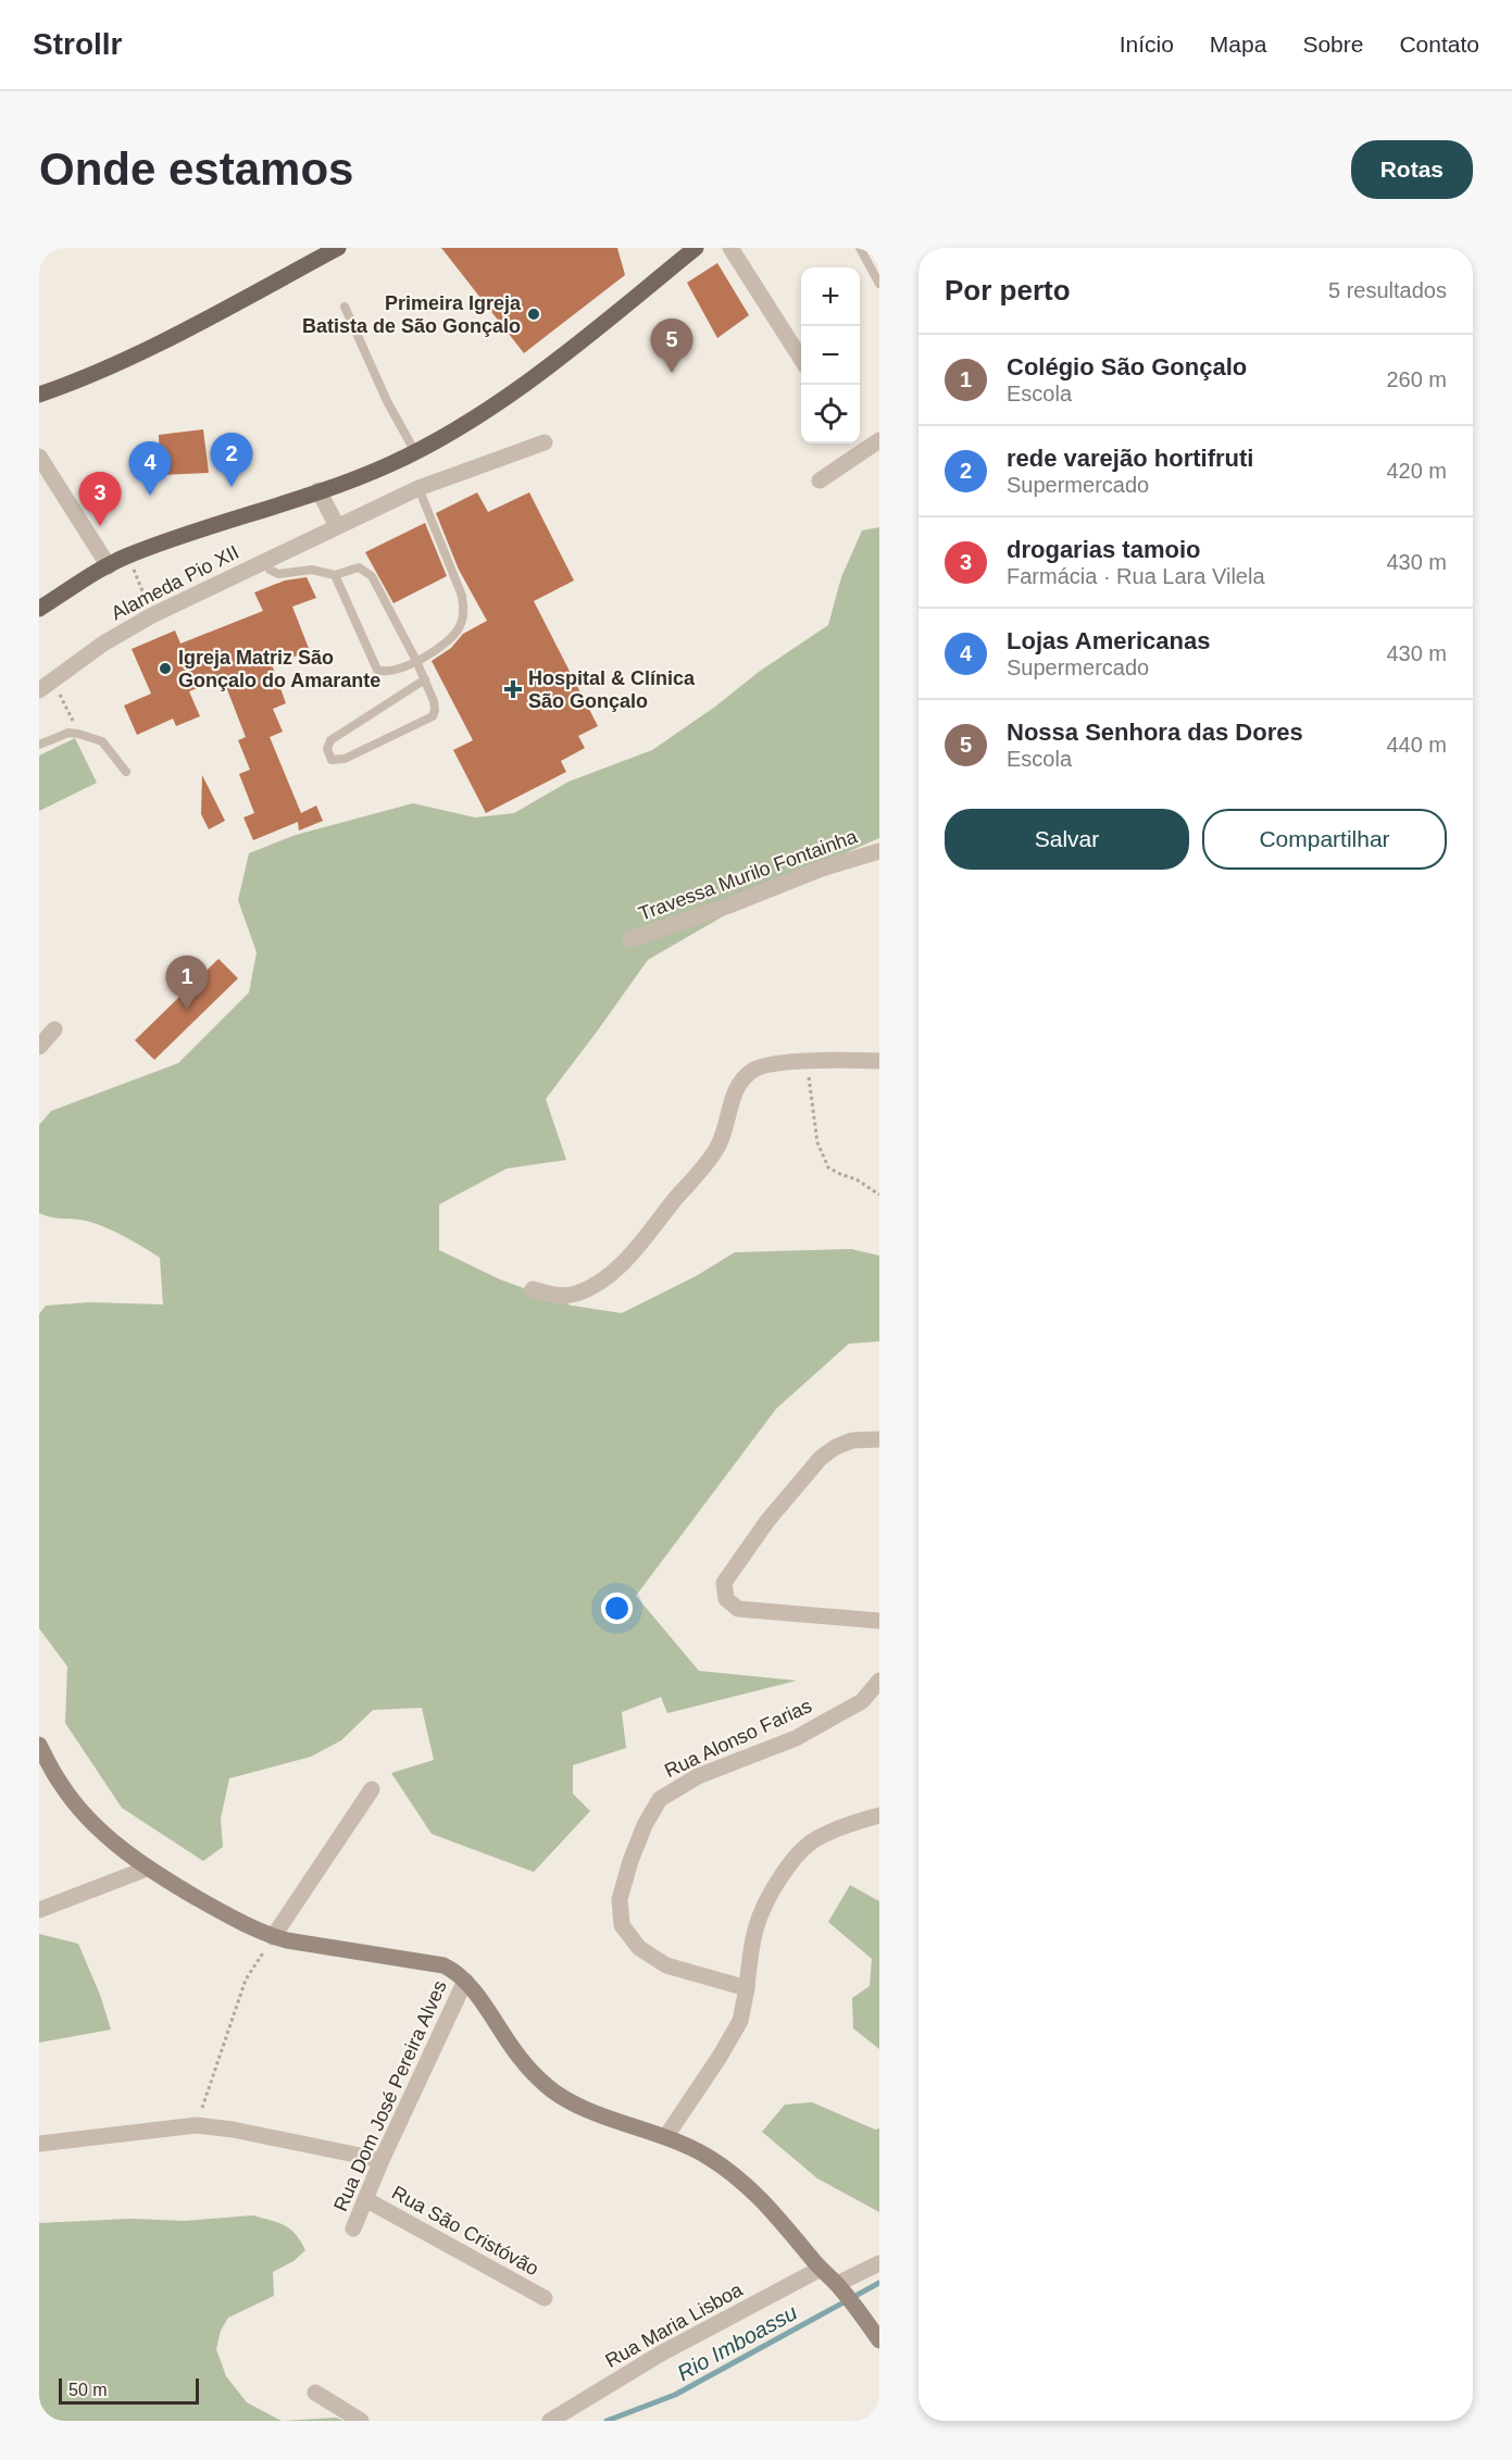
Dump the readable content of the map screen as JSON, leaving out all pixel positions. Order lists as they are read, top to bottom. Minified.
{"streets":{"street":["Alameda Pio XII","Travessa Murilo Fontainha","Rua Alonso Farias","Rua Dom José Pereira Alves","Rua São Cristóvão","Rua Maria Lisboa"]},"crossings":[["Rua Dom José Pereira Alves","Rua São Cristóvão"]],"water":["Rio Imboassu"],"places":{"other":["Primeira Igreja Batista de São Gonçalo","Igreja Matriz São Gonçalo do Amarante"],"health":["Hospital & Clínica São Gonçalo"]},"scale_bar":"50 m","page":{"header":"Strollr","nav":["Início","Mapa","Sobre","Contato"],"buttons":["Rotas",["Salvar","Compartilhar"]],"title":"Onde estamos","heading":["Por perto","5 resultados"],"map_buttons":["+","−"],"pins":["5","2","4","3","1"],"list":[{"mark":"1","name":"Colégio São Gonçalo","note":"Escola","value":"260 m"},{"mark":"2","name":"rede varejão hortifruti","note":"Supermercado","value":"420 m"},{"mark":"3","name":"drogarias tamoio","note":"Farmácia · Rua Lara Vilela","value":"430 m"},{"mark":"4","name":"Lojas Americanas","note":"Supermercado","value":"430 m"},{"mark":"5","name":"Nossa Senhora das Dores","note":"Escola","value":"440 m"}],"scale":"50 m"}}
